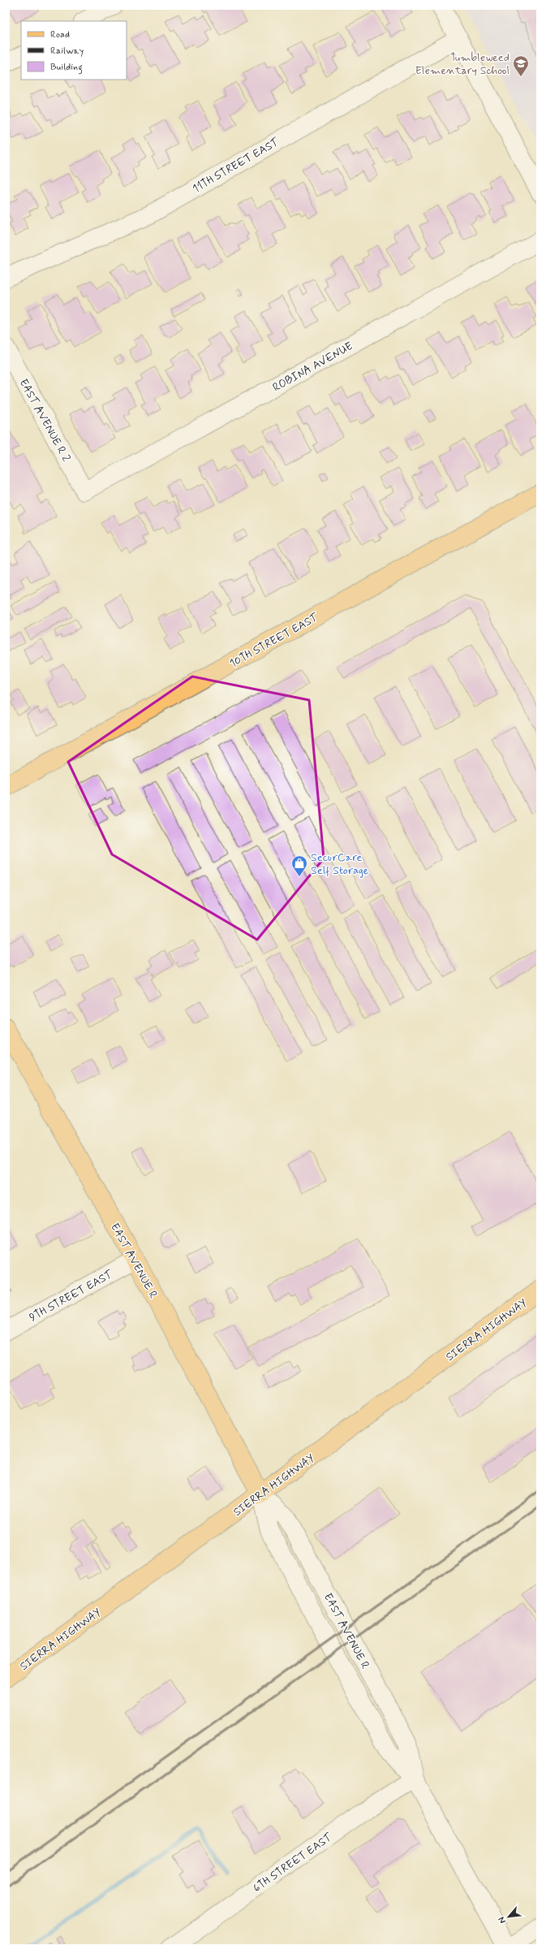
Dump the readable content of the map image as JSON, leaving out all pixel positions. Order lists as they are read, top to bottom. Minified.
{"streets":{"main road":["10TH STREET EAST","EAST AVENUE R","SIERRA HIGHWAY"],"street":["11TH STREET EAST","ROBINA AVENUE","EAST AVENUE R 2","9TH STREET EAST","6TH STREET EAST"]},"crossings":[["ROBINA AVENUE","EAST AVENUE R 2"],["EAST AVENUE R","9TH STREET EAST"],["EAST AVENUE R","SIERRA HIGHWAY"],["EAST AVENUE R","6TH STREET EAST"]],"places":{"school or university":["Tumbleweed Elementary School"],"shop":["SecurCare Self Storage"]},"legend":["Road","Railway","Building"],"north":"bottom left"}
